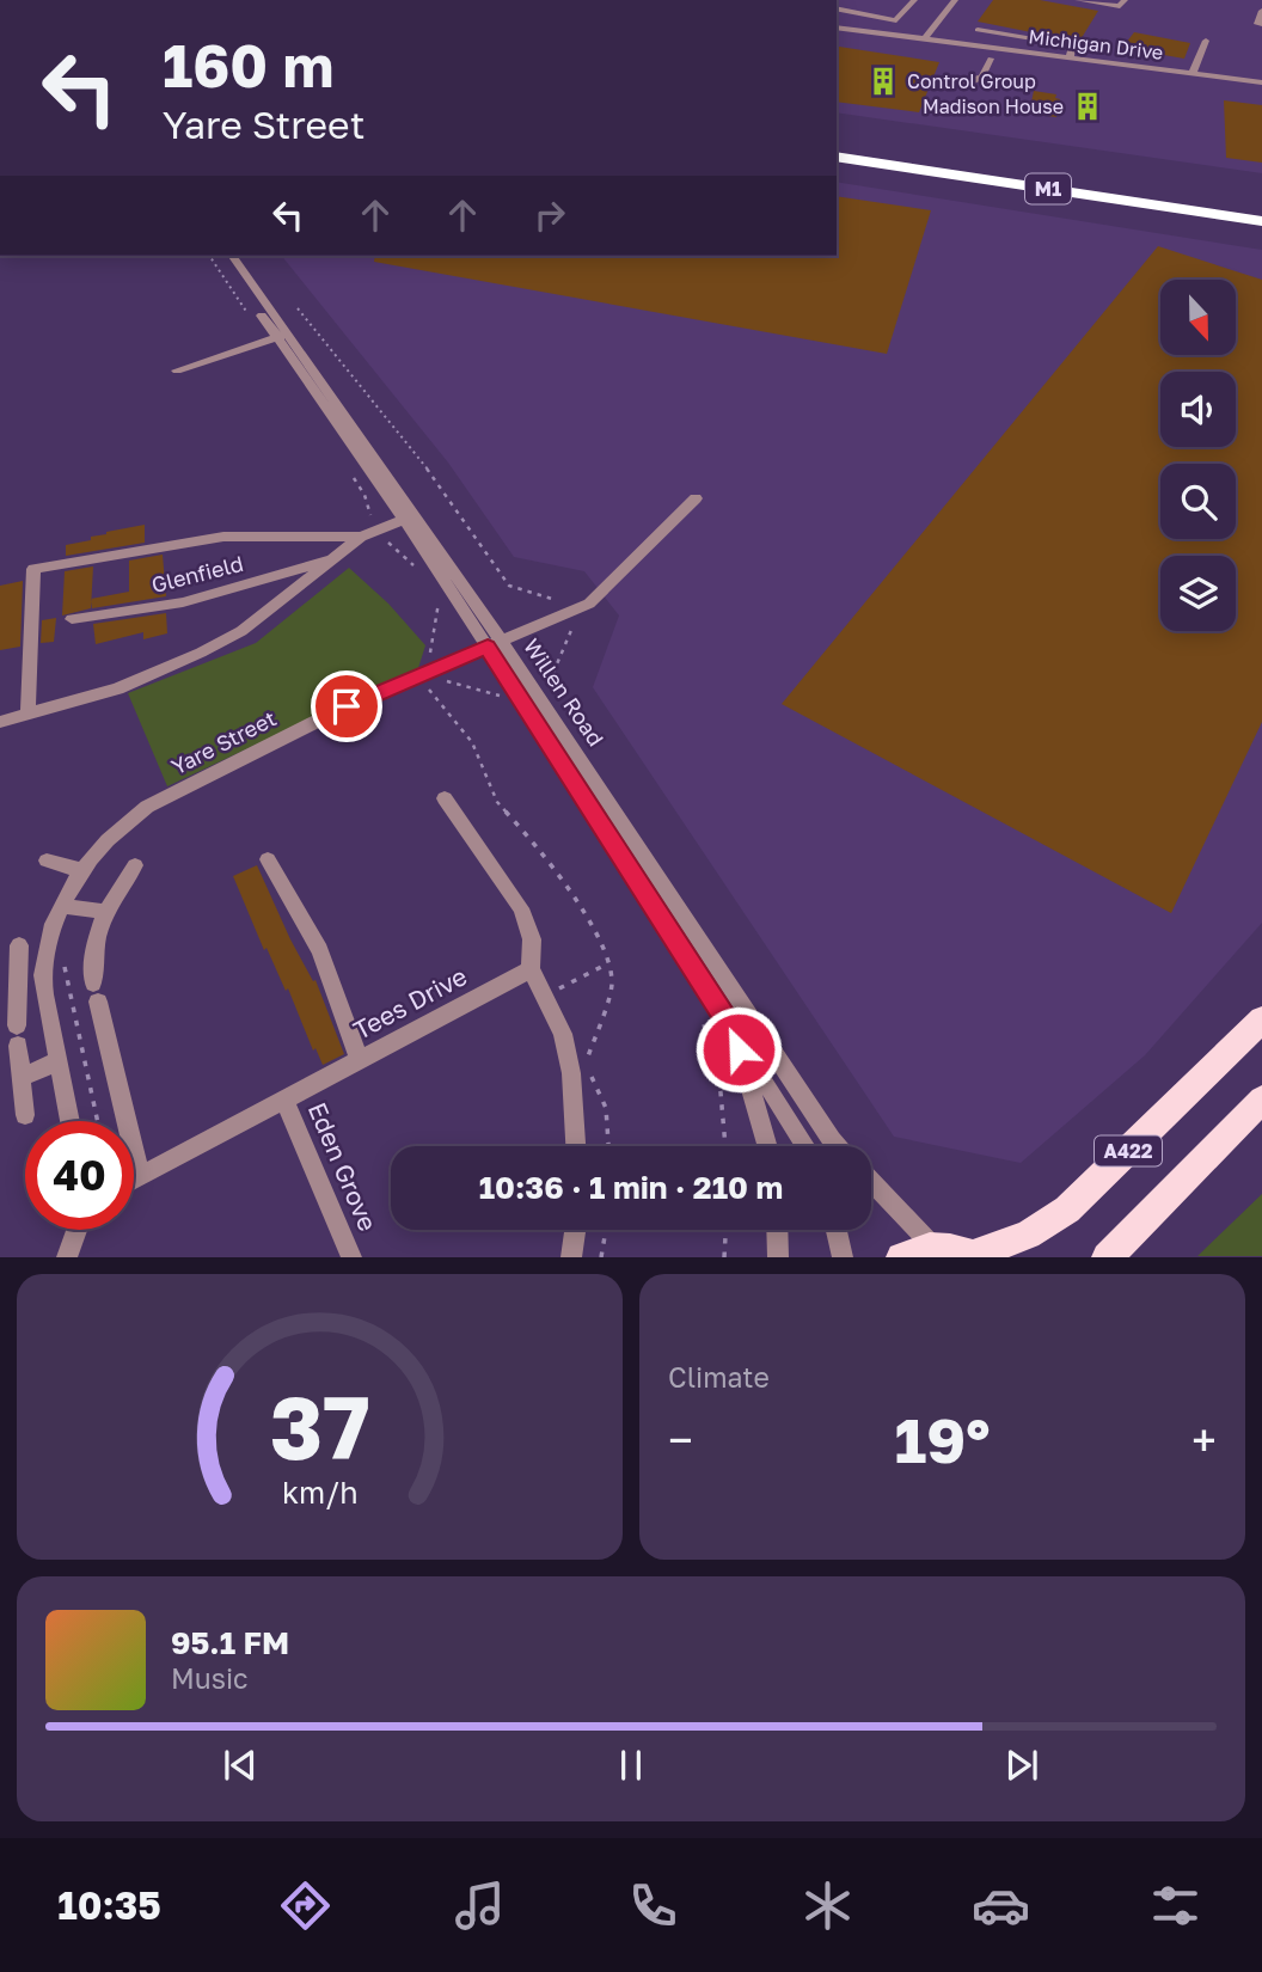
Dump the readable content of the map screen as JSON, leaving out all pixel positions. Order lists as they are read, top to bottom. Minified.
{"streets":{"highway":["M1"],"main road":["A422"],"street":["Michigan Drive","Glenfield","Willen Road","Yare Street","Tees Drive","Eden Grove"]},"crossings":[["Willen Road","Yare Street"],["Tees Drive","Eden Grove"]],"places":{"building":["Control Group","Madison House"]},"north":"bottom","page":{"turn":["160 m","Yare Street"],"limit":"40","trip":"10:36 · 1 min · 210 m","tile":"Climate","heat":["−","19°","+"],"song":["95.1 FM","Music"],"tabs":"10:35","gauge":["37","km/h"]}}
